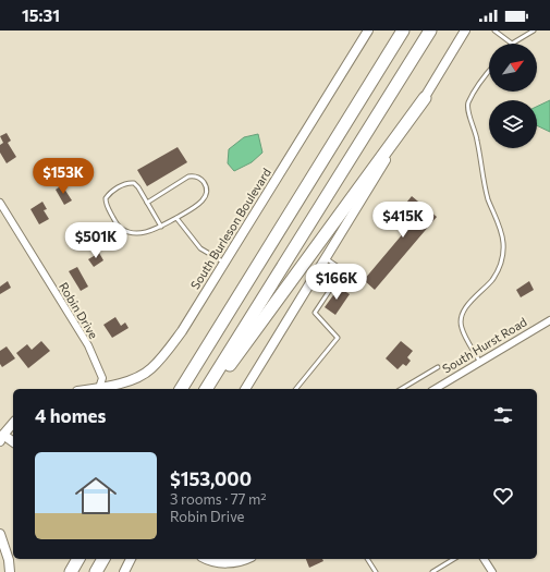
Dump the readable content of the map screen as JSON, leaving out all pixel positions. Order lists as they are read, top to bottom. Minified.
{"streets":{"main road":["South Burleson Boulevard"],"street":["Robin Drive","South Hurst Road"]},"crossings":[["South Burleson Boulevard","Robin Drive"]],"north":"top right","page":{"status":"15:31","price":["$153K","$415K","$501K","$166K"],"heading":"4 homes","list":[{"name":"$153,000","note":"3 rooms · 77 m² · Robin Drive"}]}}
